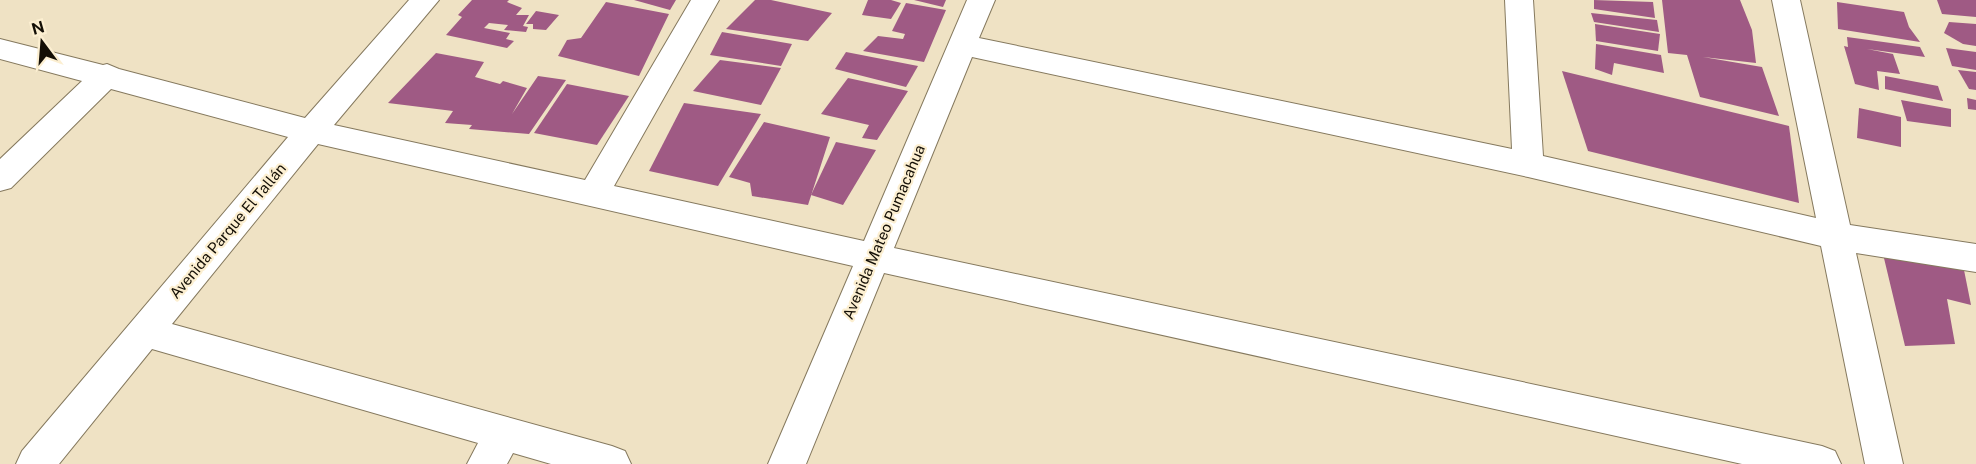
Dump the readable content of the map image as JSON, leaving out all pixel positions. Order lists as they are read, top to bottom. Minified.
{"streets":{"street":["Avenida Parque El Tallán","Avenida Mateo Pumacahua"]},"north":"top"}
